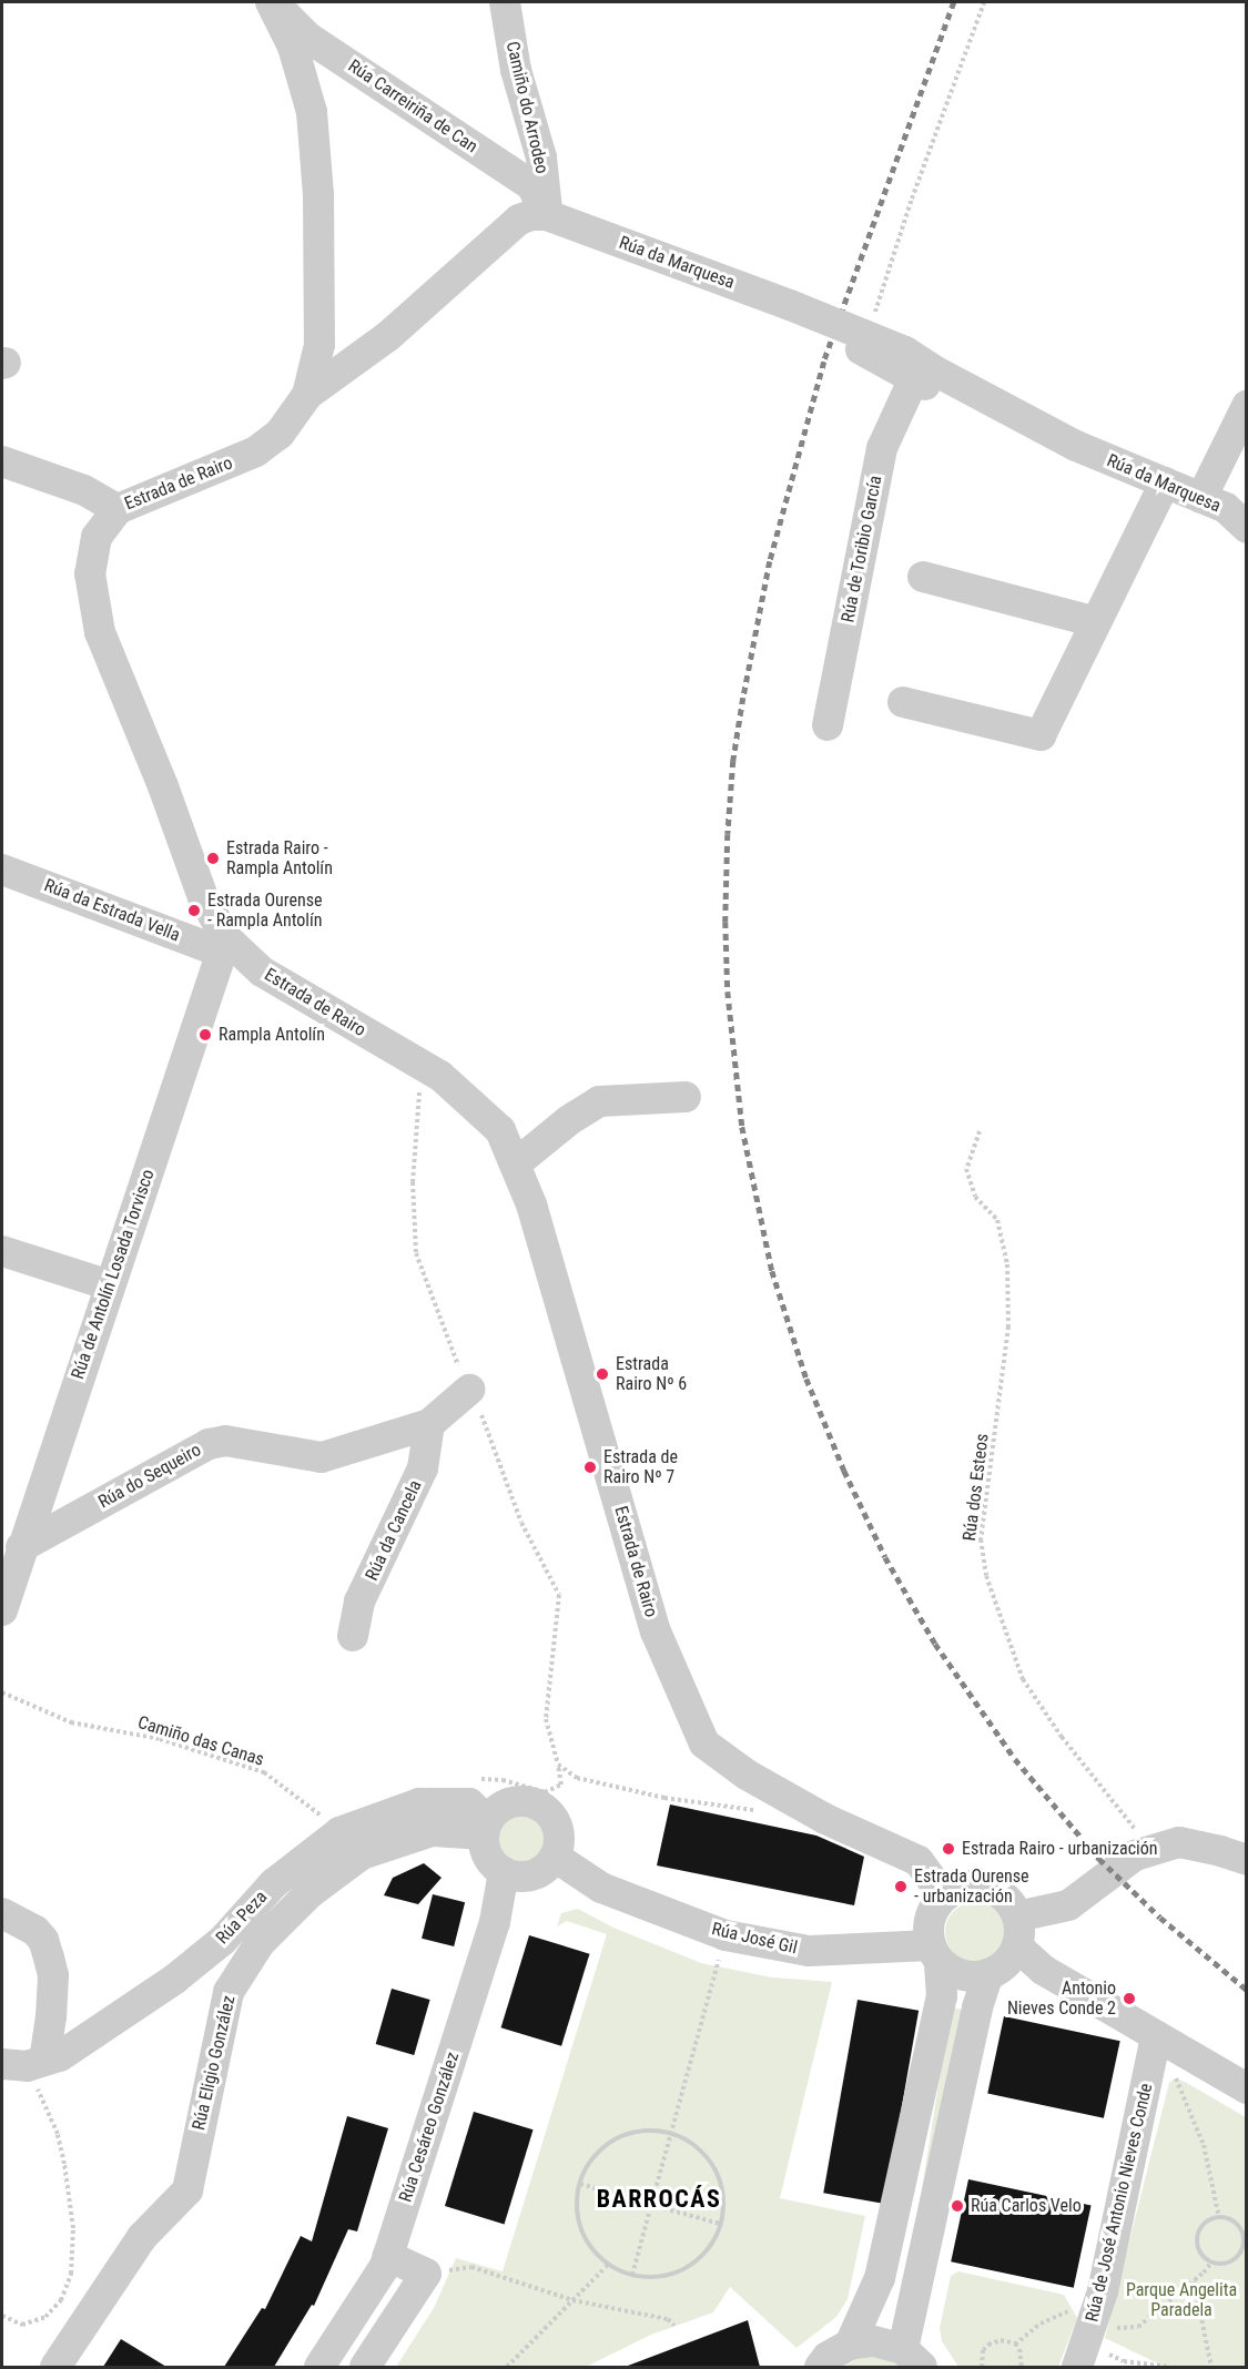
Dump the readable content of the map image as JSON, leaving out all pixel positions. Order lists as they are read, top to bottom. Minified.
{"streets":{"street":["Rúa Carreiriña de Can","Camiño do Arrodeo","Rúa da Marquesa","Estrada de Rairo","Rúa de Toribio García","Rúa da Estrada Vella","Rúa de Antolín Losada Torvisco","Rúa do Sequeiro","Rúa da Cancela","Rúa Peza","Rúa José Gil","Rúa Eligio González","Rúa Cesáreo González","Rúa de José Antonio Nieves Conde"],"path":["Rúa dos Esteos","Camiño das Canas"]},"crossings":[["Rúa Carreiriña de Can","Camiño do Arrodeo"],["Rúa Carreiriña de Can","Rúa da Marquesa"],["Rúa Carreiriña de Can","Estrada de Rairo"],["Camiño do Arrodeo","Rúa da Marquesa"],["Rúa da Marquesa","Rúa de Toribio García"],["Estrada de Rairo","Rúa da Estrada Vella"],["Estrada de Rairo","Rúa de Antolín Losada Torvisco"],["Estrada de Rairo","Rúa José Gil"],["Rúa da Estrada Vella","Rúa de Antolín Losada Torvisco"],["Rúa de Antolín Losada Torvisco","Rúa do Sequeiro"],["Rúa do Sequeiro","Rúa da Cancela"],["Camiño das Canas","Rúa Peza"],["Rúa Peza","Rúa José Gil"],["Rúa Peza","Rúa Eligio González"],["Rúa Peza","Rúa Cesáreo González"],["Rúa José Gil","Rúa Eligio González"],["Rúa José Gil","Rúa Cesáreo González"],["Rúa Eligio González","Rúa Cesáreo González"]],"districts":["BARROCÁS"],"parks":["Parque Angelita Paradela"],"places":["Estrada Rairo - Rampla Antolín","Estrada Ourense - Rampla Antolín","Rampla Antolín","Estrada Rairo Nº 6","Estrada de Rairo Nº 7","Estrada Rairo - urbanización","Estrada Ourense - urbanización","Antonio Nieves Conde 2","Rúa Carlos Velo"]}
